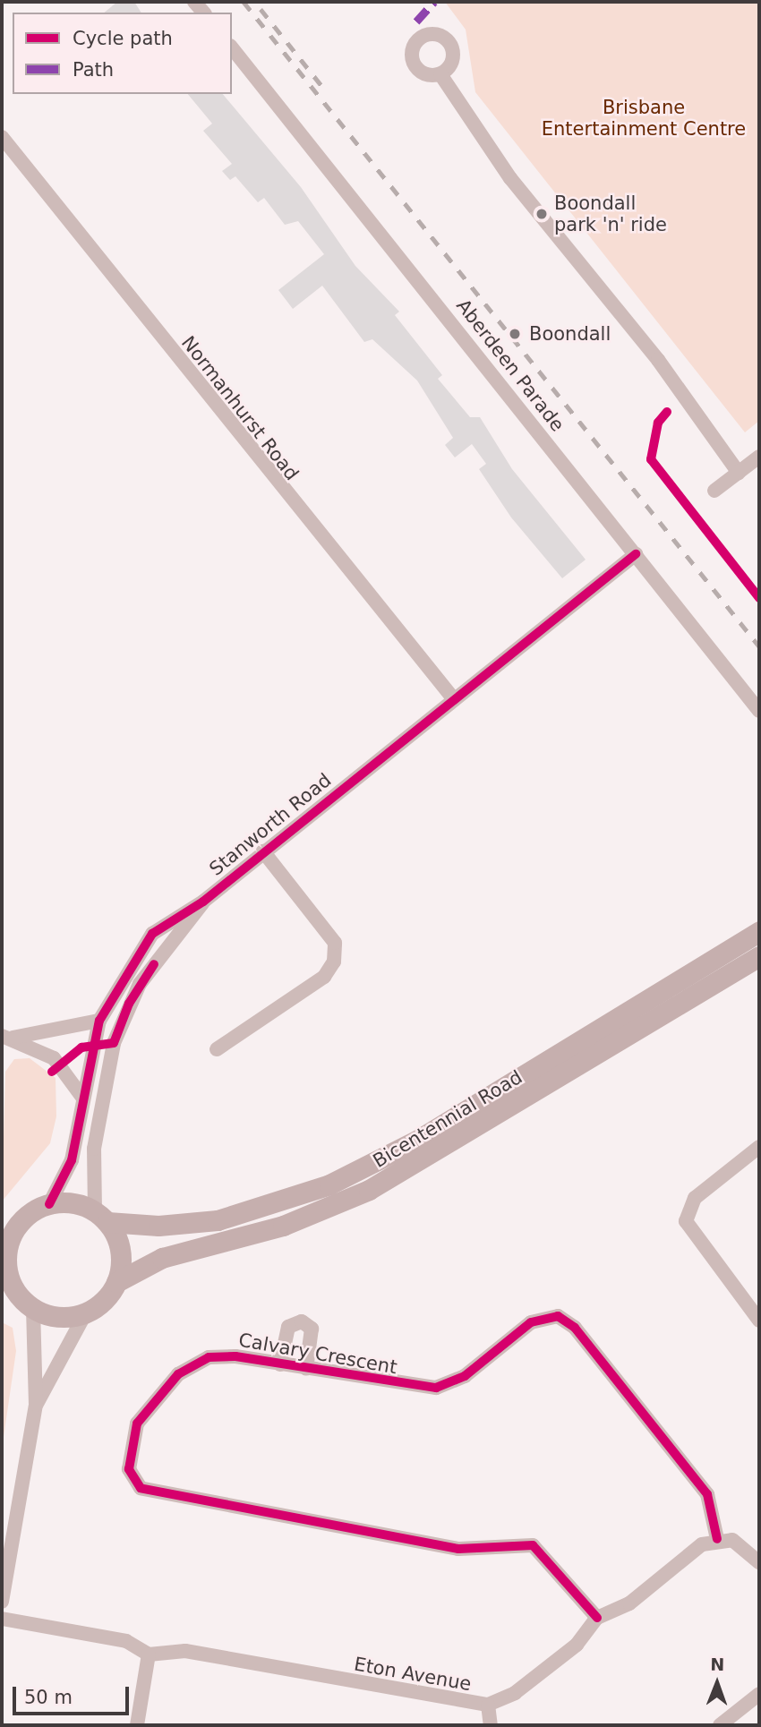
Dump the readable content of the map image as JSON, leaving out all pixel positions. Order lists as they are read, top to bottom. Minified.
{"streets":{"main road":["Bicentennial Road"],"street":["Aberdeen Parade","Normanhurst Road","Stanworth Road","Calvary Crescent","Eton Avenue"]},"crossings":[["Aberdeen Parade","Stanworth Road"],["Normanhurst Road","Stanworth Road"],["Stanworth Road","Bicentennial Road"],["Calvary Crescent","Eton Avenue"]],"parks":["Brisbane Entertainment Centre"],"places":["Boondall park 'n' ride","Boondall"],"legend":["Cycle path","Path"],"scale_bar":"50 m","north":"top"}
